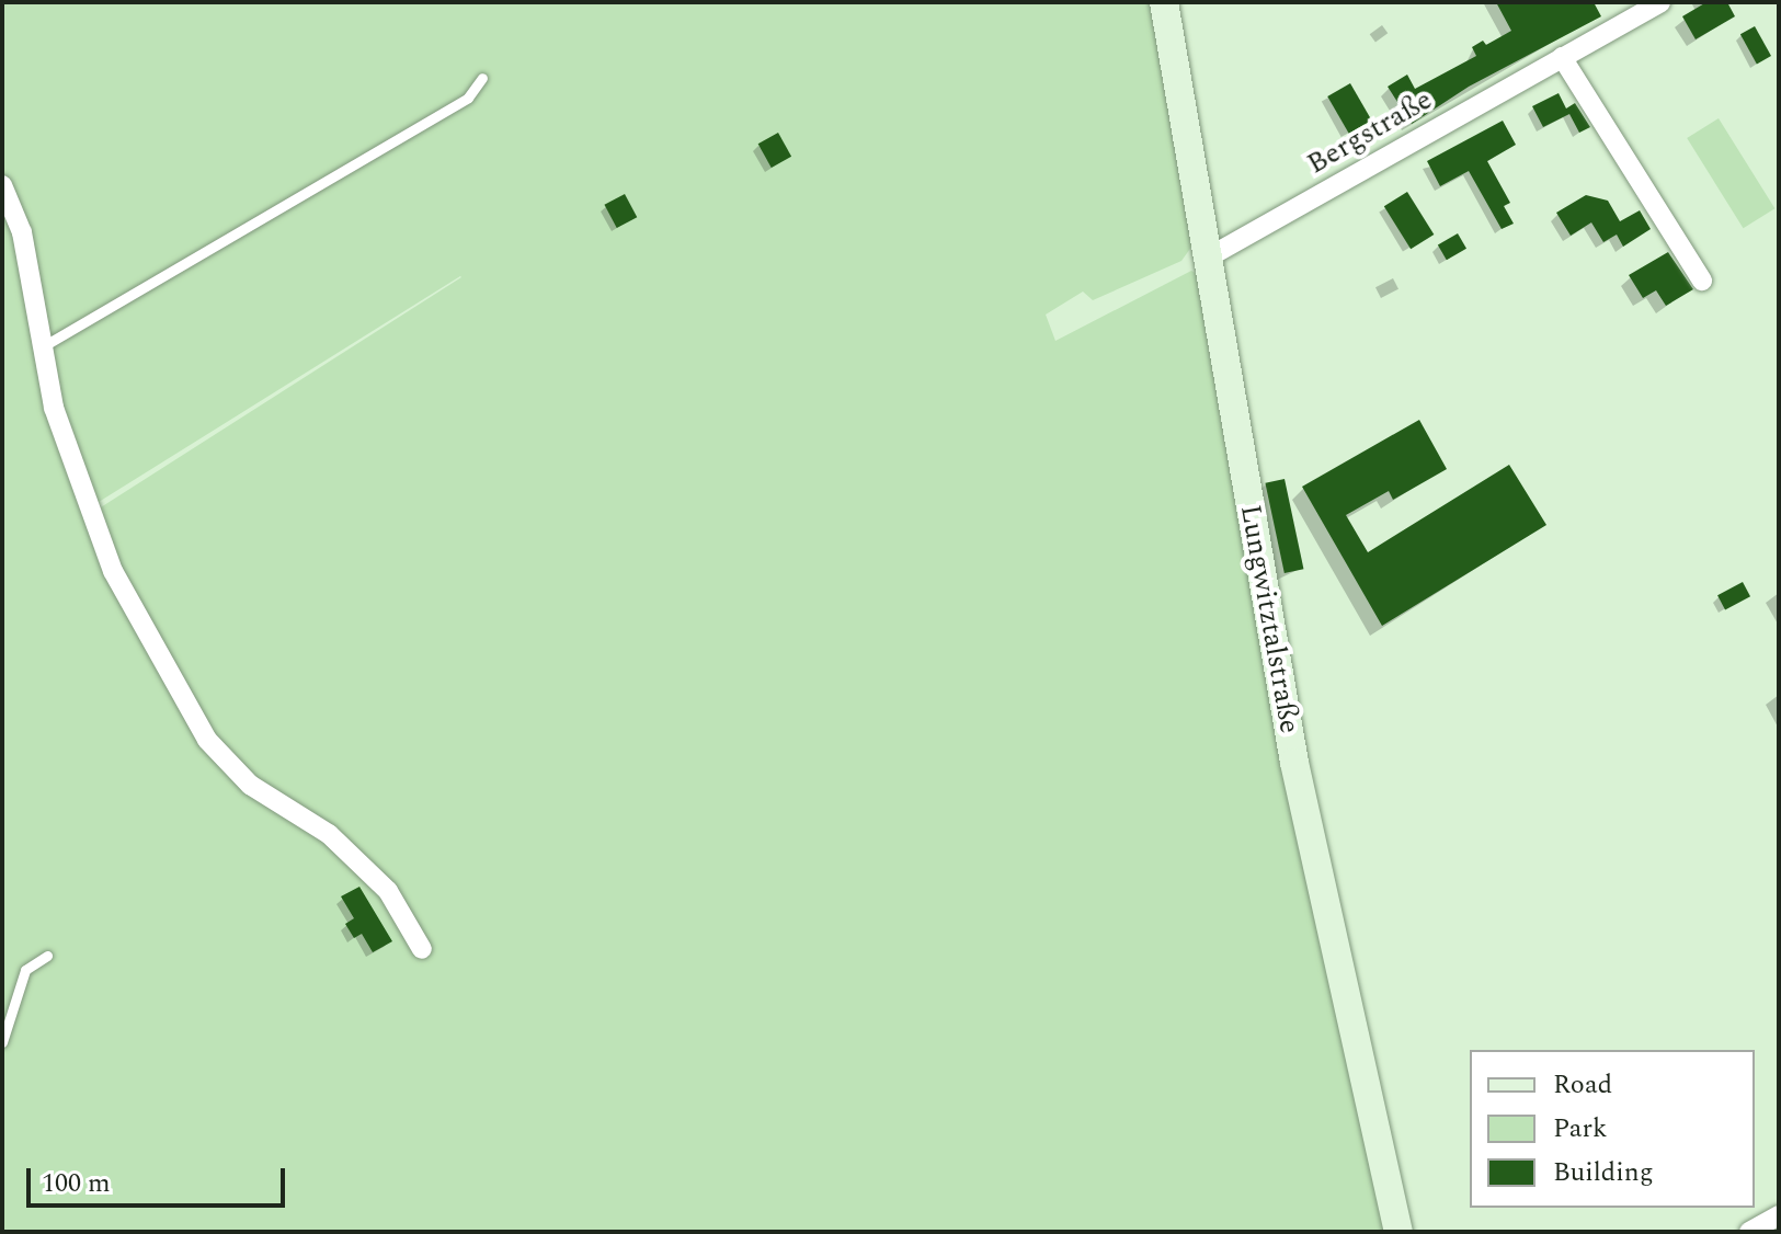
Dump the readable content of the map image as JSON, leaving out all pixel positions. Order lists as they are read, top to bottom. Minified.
{"streets":{"main road":["Lungwitztalstraße"],"street":["Bergstraße"]},"crossings":[["Bergstraße","Lungwitztalstraße"]],"legend":["Road","Park","Building"],"scale_bar":"100 m"}
